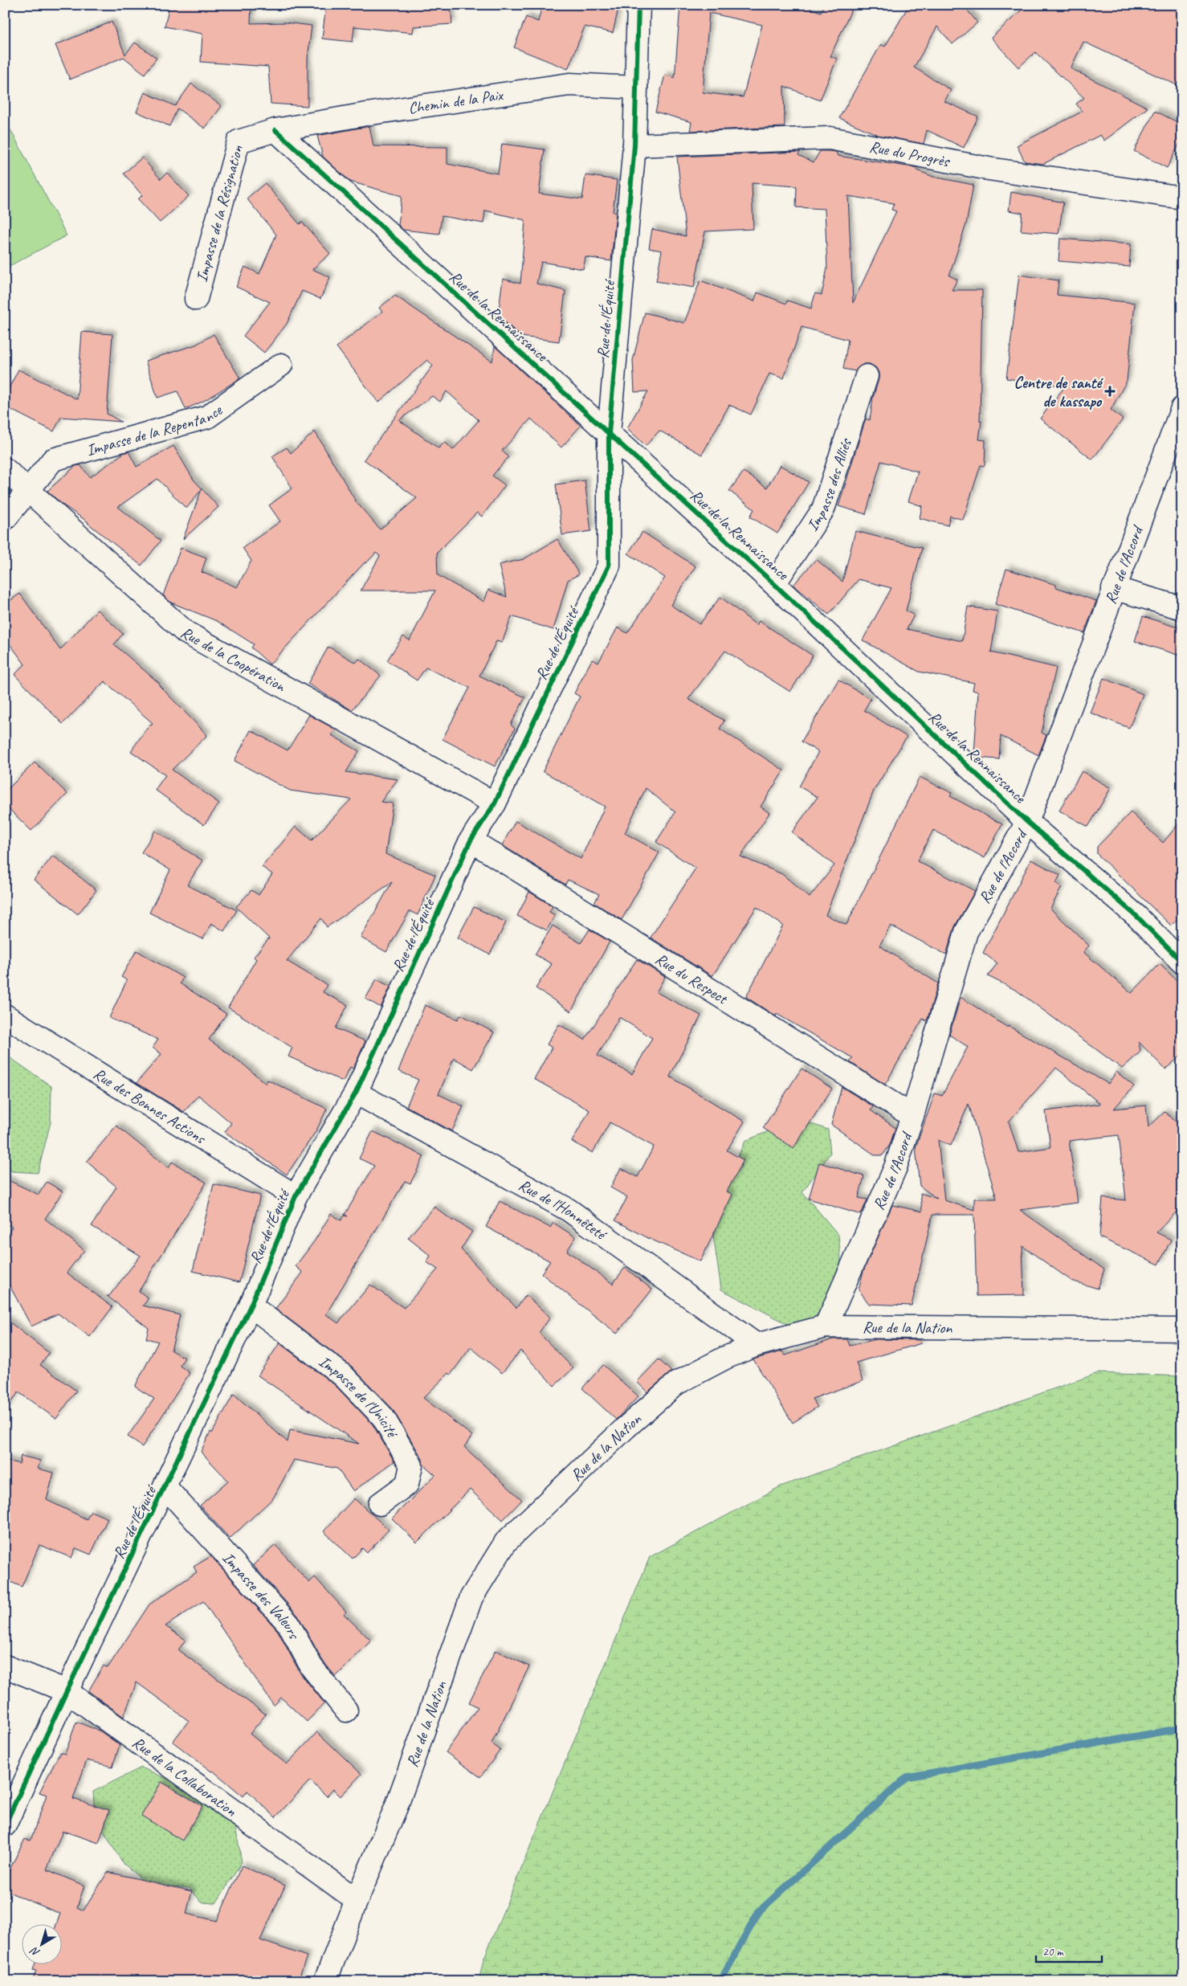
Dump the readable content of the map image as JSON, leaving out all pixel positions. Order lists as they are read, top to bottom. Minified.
{"streets":{"street":["Chemin de la Paix","Rue du Progrès","Impasse de la Résignation","Rue de la Rennaissance","Rue de l'Équité","Impasse de la Repentance","Impasse des Alliés","Rue de l'Accord","Rue de la Coopération","Rue du Respect","Rue des Bonnes Actions","Rue de l'Honnêteté","Rue de la Nation","Impasse de l'Unicité","Impasse des Valeurs","Rue de la Collaboration"]},"crossings":[["Chemin de la Paix","Impasse de la Résignation"],["Chemin de la Paix","Rue de la Rennaissance"],["Chemin de la Paix","Rue de l'Équité"],["Rue du Progrès","Rue de l'Équité"],["Impasse de la Résignation","Rue de la Rennaissance"],["Rue de la Rennaissance","Rue de l'Équité"],["Rue de la Rennaissance","Impasse des Alliés"],["Rue de la Rennaissance","Rue de l'Accord"],["Rue de l'Équité","Rue de la Coopération"],["Rue de l'Équité","Rue du Respect"],["Rue de l'Équité","Rue des Bonnes Actions"],["Rue de l'Équité","Rue de l'Honnêteté"],["Rue de l'Équité","Impasse de l'Unicité"],["Rue de l'Équité","Impasse des Valeurs"],["Rue de l'Équité","Rue de la Collaboration"],["Impasse de la Repentance","Rue de la Coopération"],["Rue de l'Accord","Rue du Respect"],["Rue de l'Accord","Rue de la Nation"],["Rue de l'Honnêteté","Rue de la Nation"],["Rue de la Nation","Rue de la Collaboration"]],"places":{"health":["Centre de santé de kassapo"]},"scale_bar":"20 m","north":"bottom left"}
